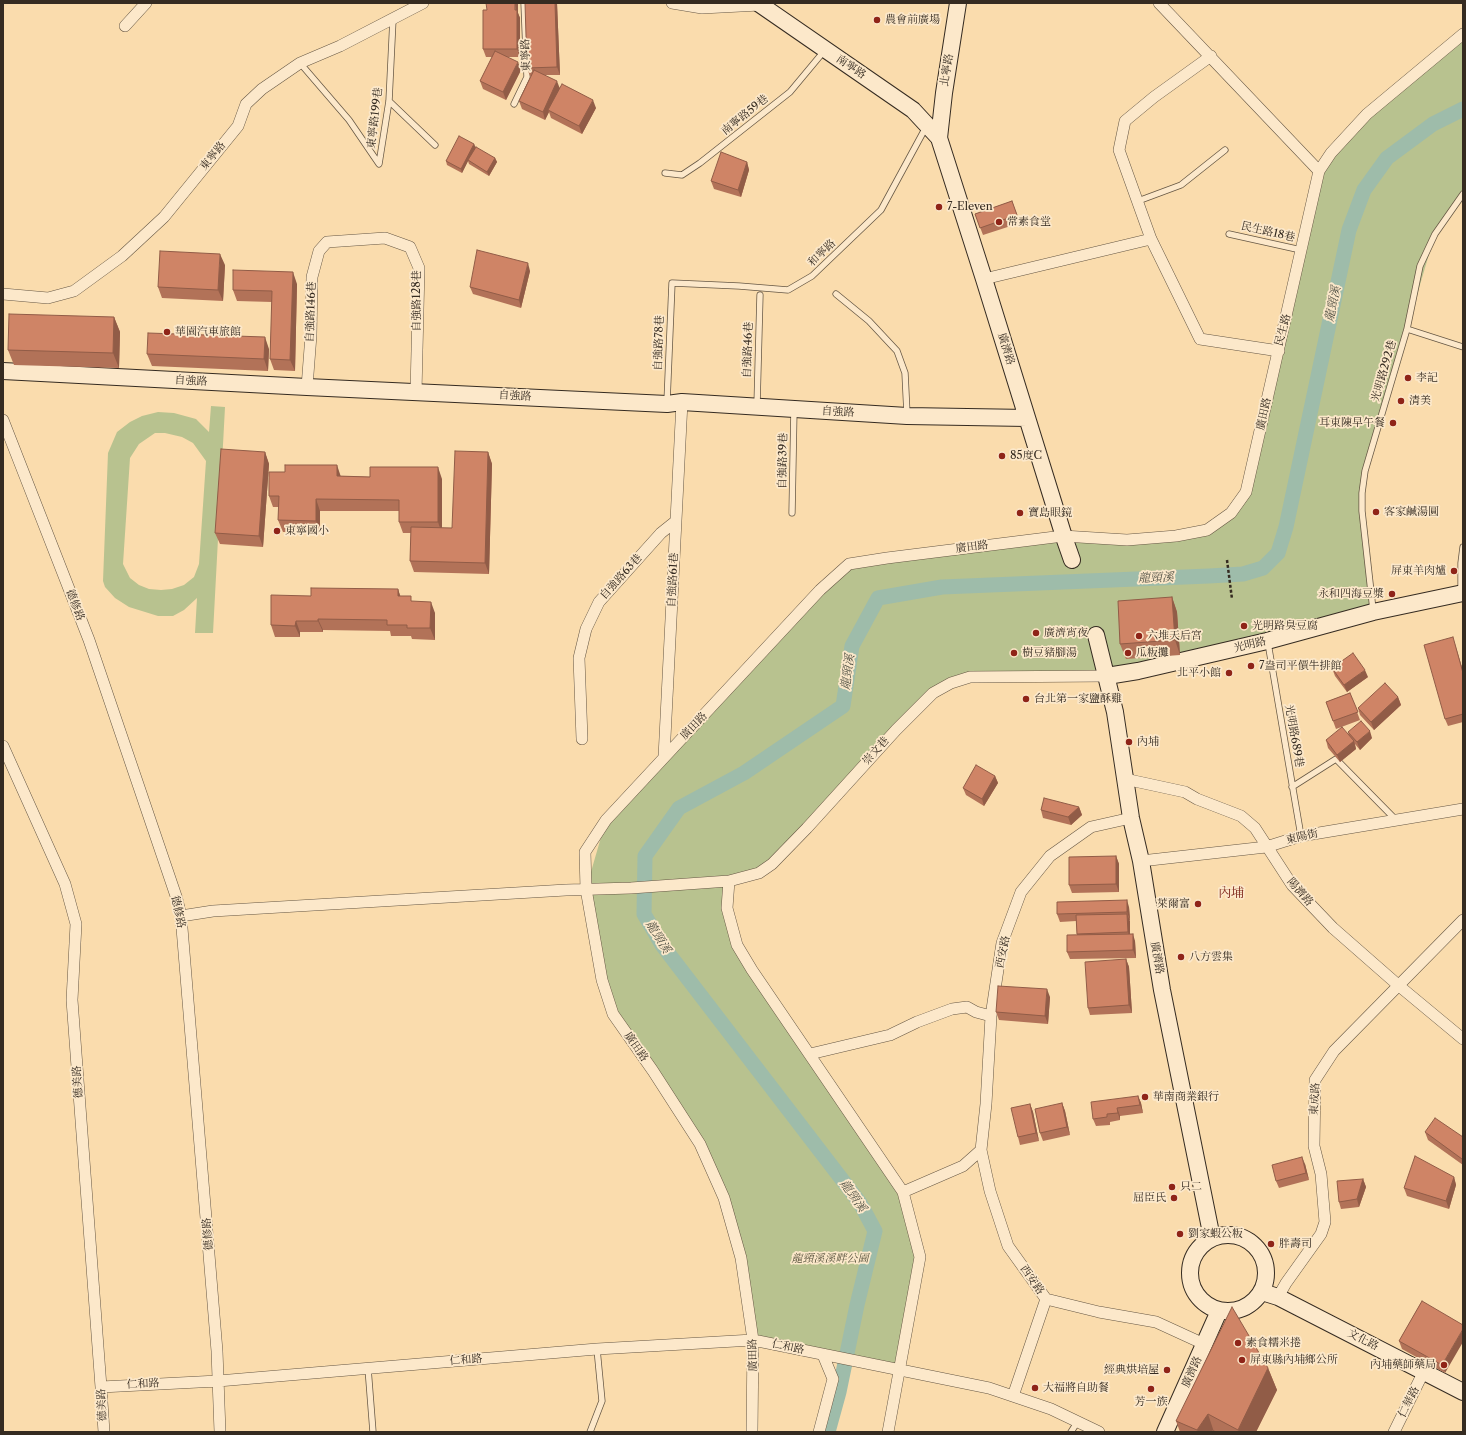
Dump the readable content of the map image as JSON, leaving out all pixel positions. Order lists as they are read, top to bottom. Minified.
{"streets":{"main road":["南寧路","北寧路","廣濟路","自強路","光明路","文化路"],"street":["東寧路","自強路128巷","自強路146巷","民生路","廣田路","自強路63巷","自強路61巷","德修路","崇文巷","東陽街","陽濟路","西安路","德美路","東成路","仁和路","仁華路"],"lane":["南寧路59巷","東寧路199巷","民生路18巷","和寧路","自強路78巷","自強路46巷","光明路292巷","自強路39巷","光明路689巷"]},"crossings":[["東寧路","東寧路199巷"],["南寧路","北寧路"],["南寧路","南寧路59巷"],["南寧路","和寧路"],["南寧路","廣濟路"],["北寧路","廣濟路"],["民生路18巷","民生路"],["和寧路","自強路78巷"],["自強路128巷","自強路146巷"],["自強路128巷","自強路"],["自強路146巷","自強路"],["民生路","廣田路"],["自強路78巷","自強路"],["自強路78巷","自強路61巷"],["廣濟路","自強路"],["廣濟路","廣田路"],["廣濟路","光明路"],["廣濟路","崇文巷"],["廣濟路","東陽街"],["廣濟路","陽濟路"],["廣濟路","西安路"],["廣濟路","文化路"],["自強路46巷","自強路"],["光明路292巷","光明路"],["自強路","自強路39巷"],["自強路","自強路61巷"],["廣田路","自強路61巷"],["廣田路","崇文巷"],["廣田路","仁和路"],["自強路63巷","自強路61巷"],["德修路","崇文巷"],["德修路","仁和路"],["光明路","光明路689巷"],["光明路","崇文巷"],["光明路689巷","東陽街"],["東陽街","陽濟路"],["陽濟路","東成路"],["德美路","仁和路"],["東成路","文化路"],["文化路","仁華路"]],"districts":["內埔"],"water":["龍頸溪"],"parks":["龍頸溪溪畔公園"],"places":["農會前廣場","7-Eleven","常素食堂","華園汽車旅館","李記","清美","耳東陳早午餐","85度C","客家鹹湯圓","寶島眼鏡","東寧國小","屏東羊肉爐","永和四海豆漿","光明路臭豆腐","廣濟宵夜","六堆天后宮","樹豆豬腳湯","瓜粄攤","7盎司平價牛排館","北平小館","台北第一家鹽酥雞","內埔","萊爾富","八方雲集","華南商業銀行","只二","屈臣氏","劉家蝦公粄","胖壽司","素食糯米捲","屏東縣內埔鄉公所","內埔藥師藥局","經典烘培屋","大福將自助餐","芳一族"]}
